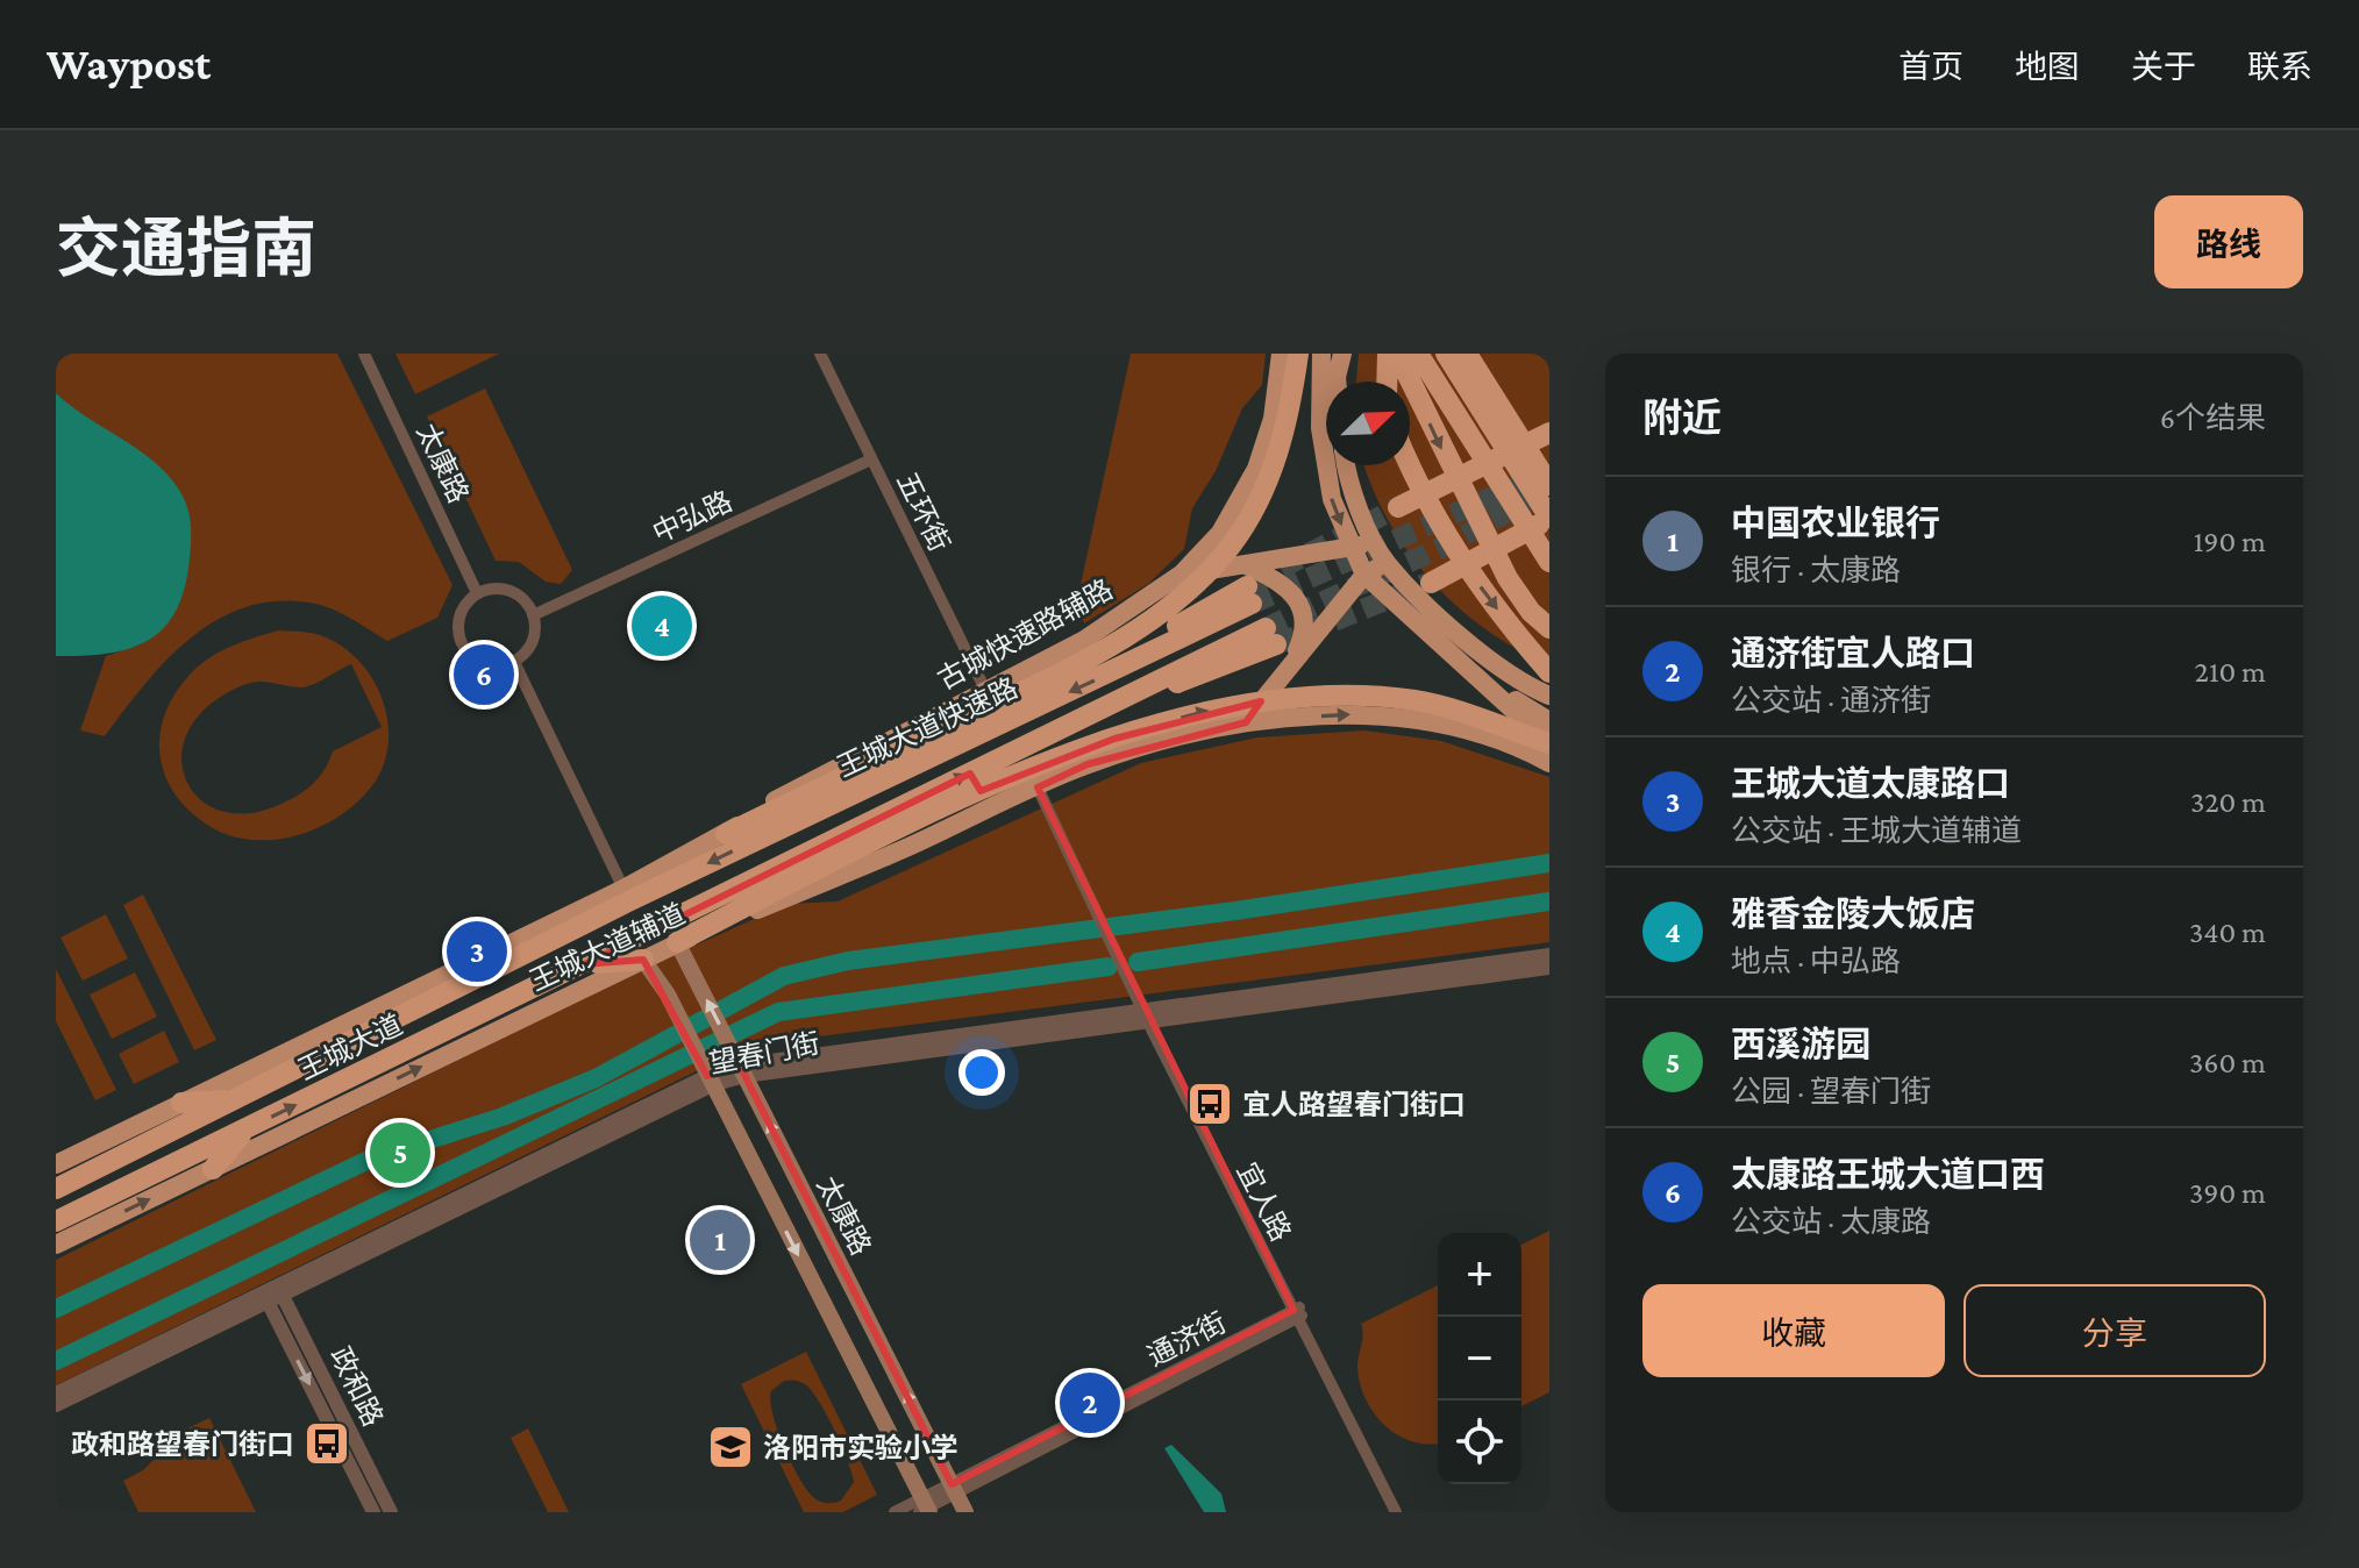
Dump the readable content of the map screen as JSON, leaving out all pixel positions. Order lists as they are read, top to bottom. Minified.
{"streets":{"highway":["王城大道快速路","王城大道"],"main road":["太康路","古城快速路辅路","王城大道辅道"],"street":["五环街","中弘路","望春门街","宜人路","通济街","政和路"]},"crossings":[["太康路","中弘路"],["太康路","王城大道快速路"],["太康路","王城大道辅道"],["太康路","王城大道"],["太康路","望春门街"],["太康路","通济街"],["五环街","中弘路"],["五环街","古城快速路辅路"],["王城大道快速路","王城大道辅道"],["王城大道快速路","王城大道"],["王城大道辅道","王城大道"],["王城大道辅道","宜人路"],["望春门街","宜人路"],["望春门街","政和路"],["宜人路","通济街"]],"one_way":["太康路"],"places":{"bus stop":["宜人路望春门街口","政和路望春门街口"],"school or university":["洛阳市实验小学"]},"north":"top right","page":{"header":"Waypost","nav":["首页","地图","关于","联系"],"title":"交通指南","buttons":["路线",["收藏","分享"]],"heading":["附近","6个结果"],"list":[{"mark":"1","name":"中国农业银行","note":"银行 · 太康路","value":"190 m"},{"mark":"2","name":"通济街宜人路口","note":"公交站 · 通济街","value":"210 m"},{"mark":"3","name":"王城大道太康路口","note":"公交站 · 王城大道辅道","value":"320 m"},{"mark":"4","name":"雅香金陵大饭店","note":"地点 · 中弘路","value":"340 m"},{"mark":"5","name":"西溪游园","note":"公园 · 望春门街","value":"360 m"},{"mark":"6","name":"太康路王城大道口西","note":"公交站 · 太康路","value":"390 m"}],"pins":["4","6","3","5","1","2"],"map_buttons":["+","−"]}}
